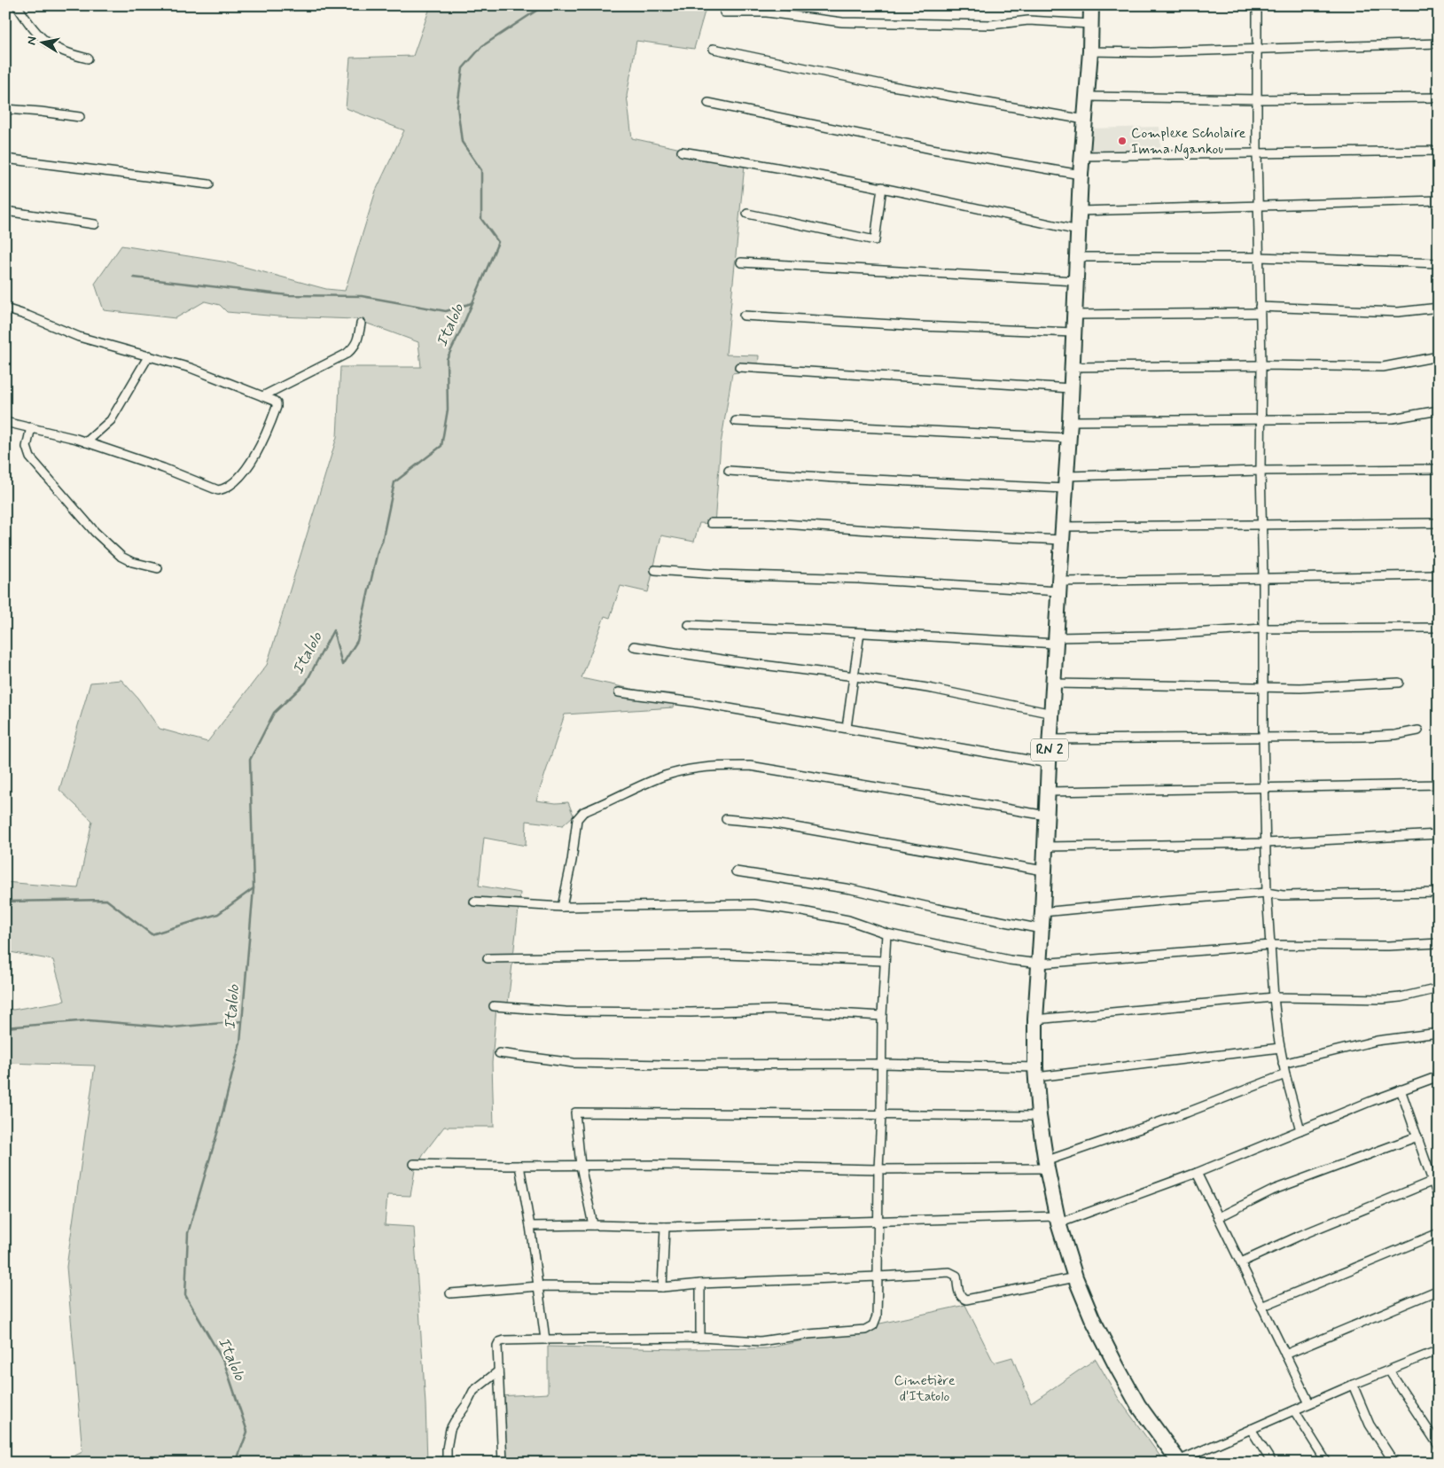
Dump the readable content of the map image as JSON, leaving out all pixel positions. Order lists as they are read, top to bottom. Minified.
{"streets":{"highway":["RN 2"]},"water":["Italolo"],"parks":["Cimetière d'Itatolo"],"places":["Complexe Scholaire Imma Ngankou"],"north":"left"}
